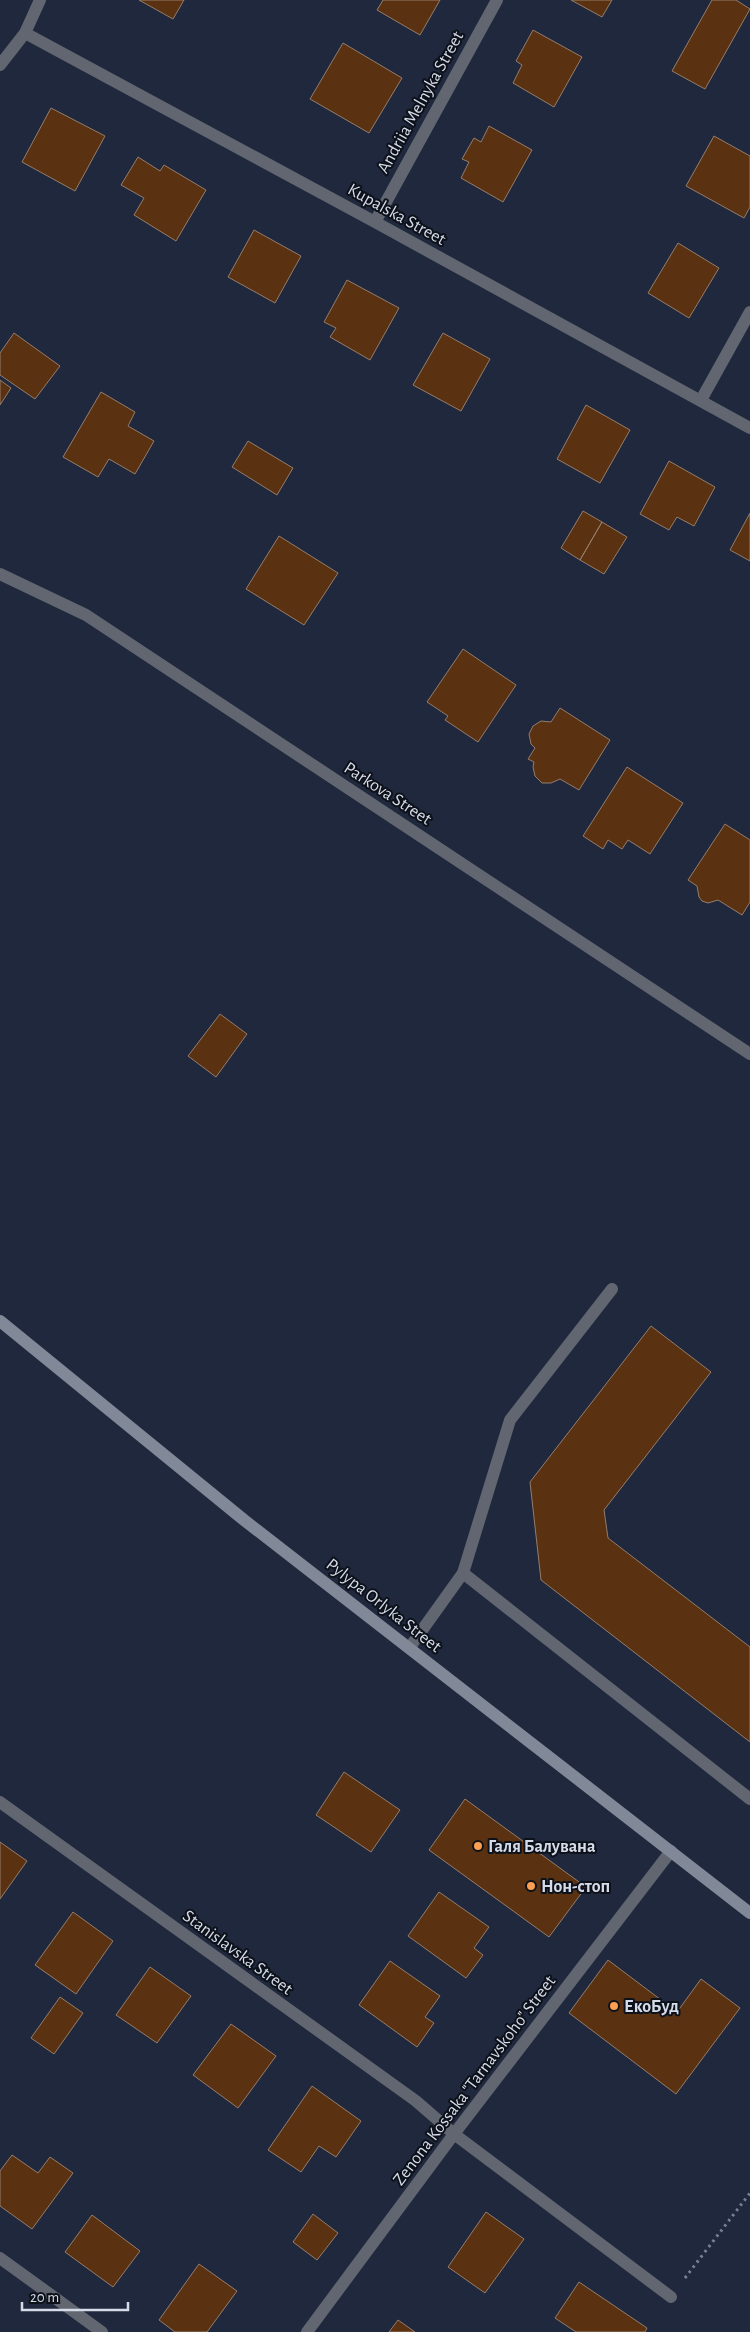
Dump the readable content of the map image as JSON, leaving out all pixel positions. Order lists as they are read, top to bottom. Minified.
{"streets":{"main road":["Pylypa Orlyka Street"],"street":["Andriia Melnyka Street","Kupalska Street","Parkova Street","Stanislavska Street","Zenona Kossaka \"Tarnavskoho\" Street"]},"crossings":[["Andriia Melnyka Street","Kupalska Street"],["Pylypa Orlyka Street","Zenona Kossaka \"Tarnavskoho\" Street"],["Stanislavska Street","Zenona Kossaka \"Tarnavskoho\" Street"]],"places":["Галя Балувана","Нон-стоп","ЕкоБуд"],"scale_bar":"20 m"}
